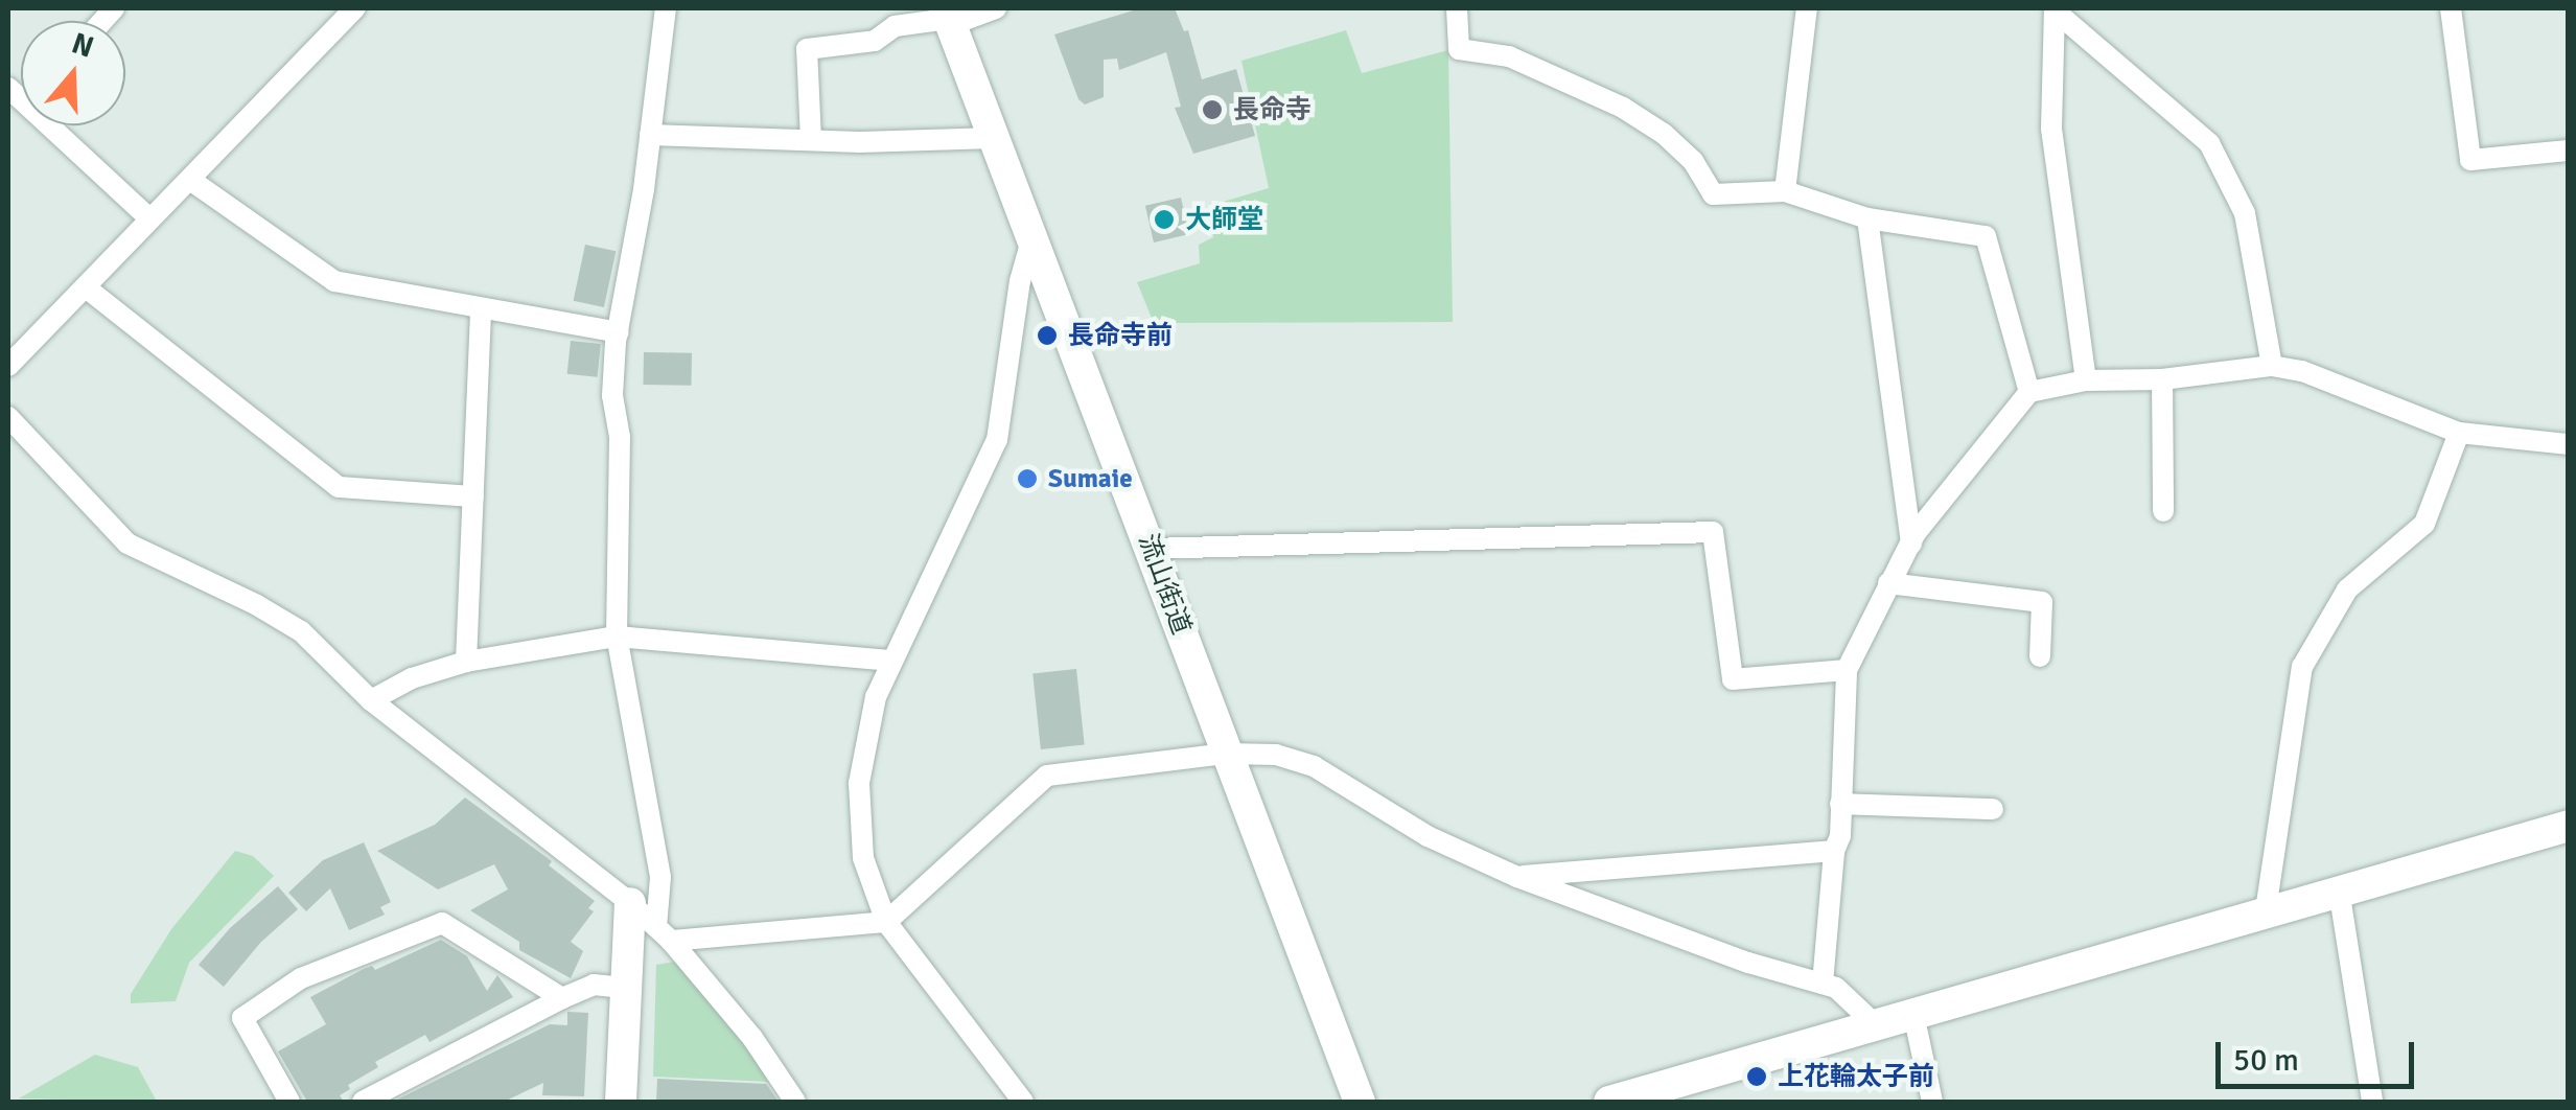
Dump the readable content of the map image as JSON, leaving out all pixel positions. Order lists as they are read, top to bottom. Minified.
{"streets":{"street":["流山街道"]},"places":["長命寺","大師堂","長命寺前","Sumaie","上花輪太子前"],"scale_bar":"50 m","north":"top"}
